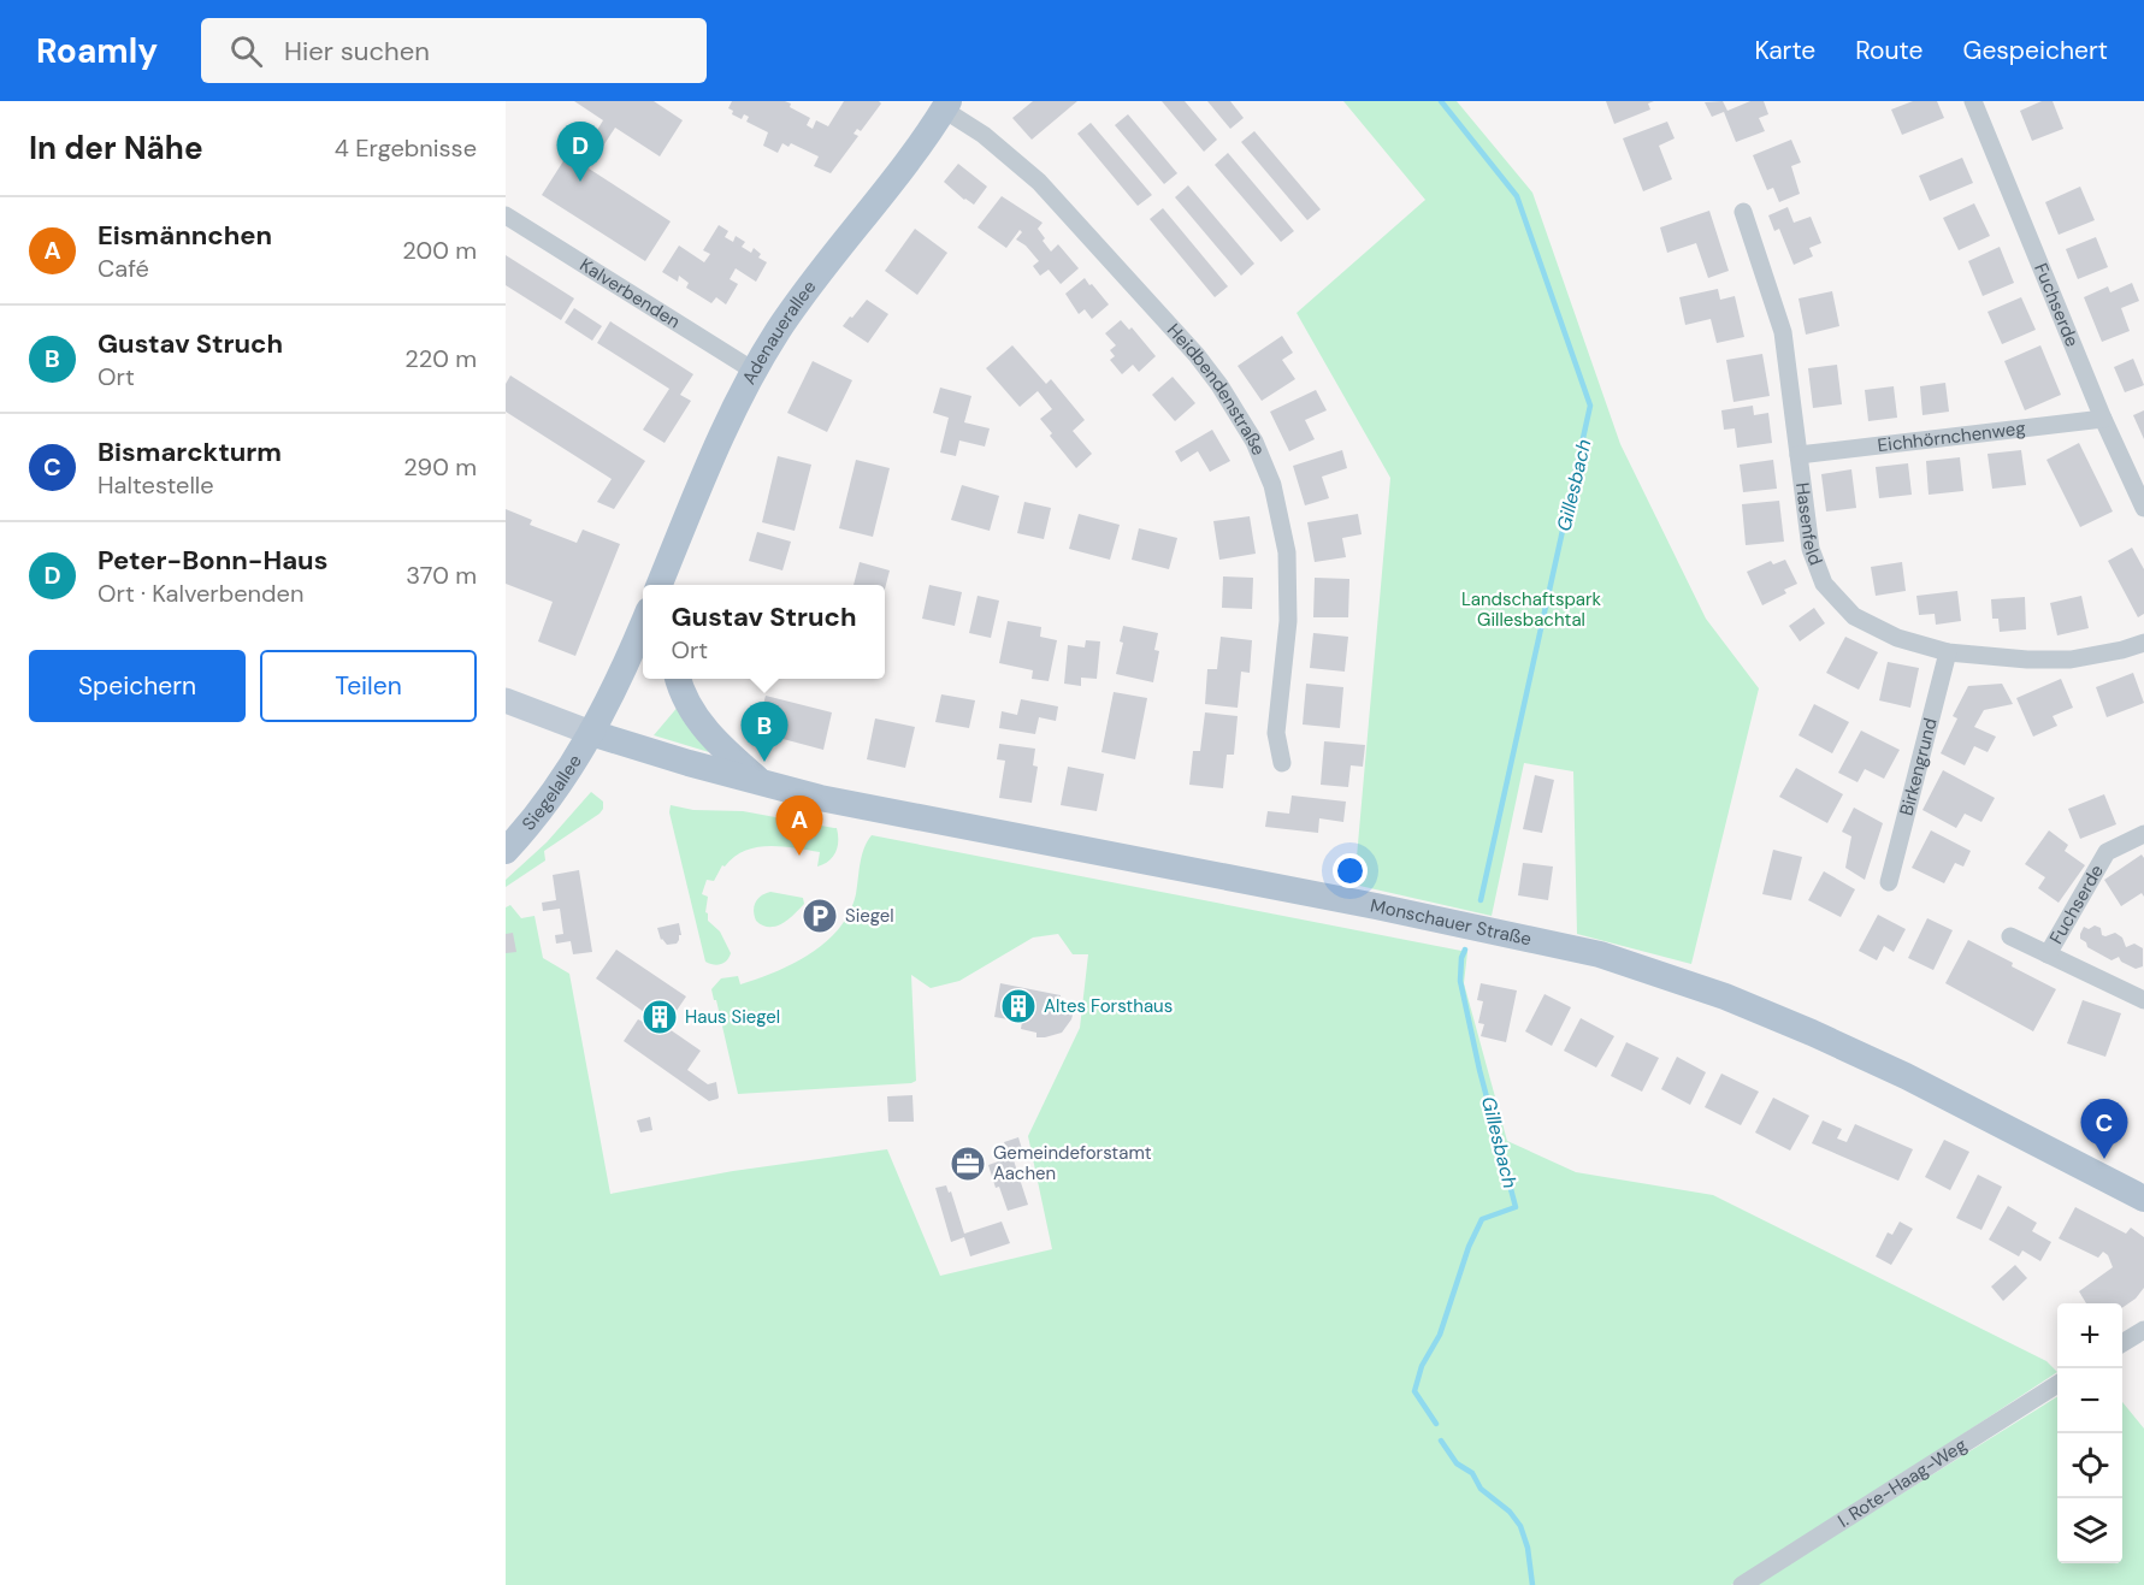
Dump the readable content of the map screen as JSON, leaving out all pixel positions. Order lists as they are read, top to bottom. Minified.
{"streets":{"main road":["Adenauerallee","Siegelallee","Monschauer Straße"],"street":["Kalverbenden","Fuchserde","Heidbendenstraße","Eichhörnchenweg","Hasenfeld","Birkengrund","I. Rote-Haag-Weg"]},"crossings":[["Kalverbenden","Adenauerallee"],["Fuchserde","Eichhörnchenweg"],["Adenauerallee","Heidbendenstraße"],["Eichhörnchenweg","Hasenfeld"],["Hasenfeld","Birkengrund"],["Siegelallee","Monschauer Straße"]],"water":["Gillesbach"],"parks":["Landschaftspark Gillesbachtal"],"places":{"parking":["Siegel"],"building":["Altes Forsthaus","Haus Siegel"],"office":["Gemeindeforstamt Aachen"]},"page":{"header":"Roamly","search":"Hier suchen","nav":["Karte","Route","Gespeichert"],"heading":["In der Nähe","4 Ergebnisse"],"pins":["D","B","A","C"],"list":[{"mark":"A","name":"Eismännchen","note":"Café","value":"200 m"},{"mark":"B","name":"Gustav Struch","note":"Ort","value":"220 m"},{"mark":"C","name":"Bismarckturm","note":"Haltestelle","value":"290 m"},{"mark":"D","name":"Peter-Bonn-Haus","note":"Ort · Kalverbenden","value":"370 m"}],"popup":["Gustav Struch","Ort"],"buttons":["Speichern","Teilen"],"map_buttons":["+","−"]}}
